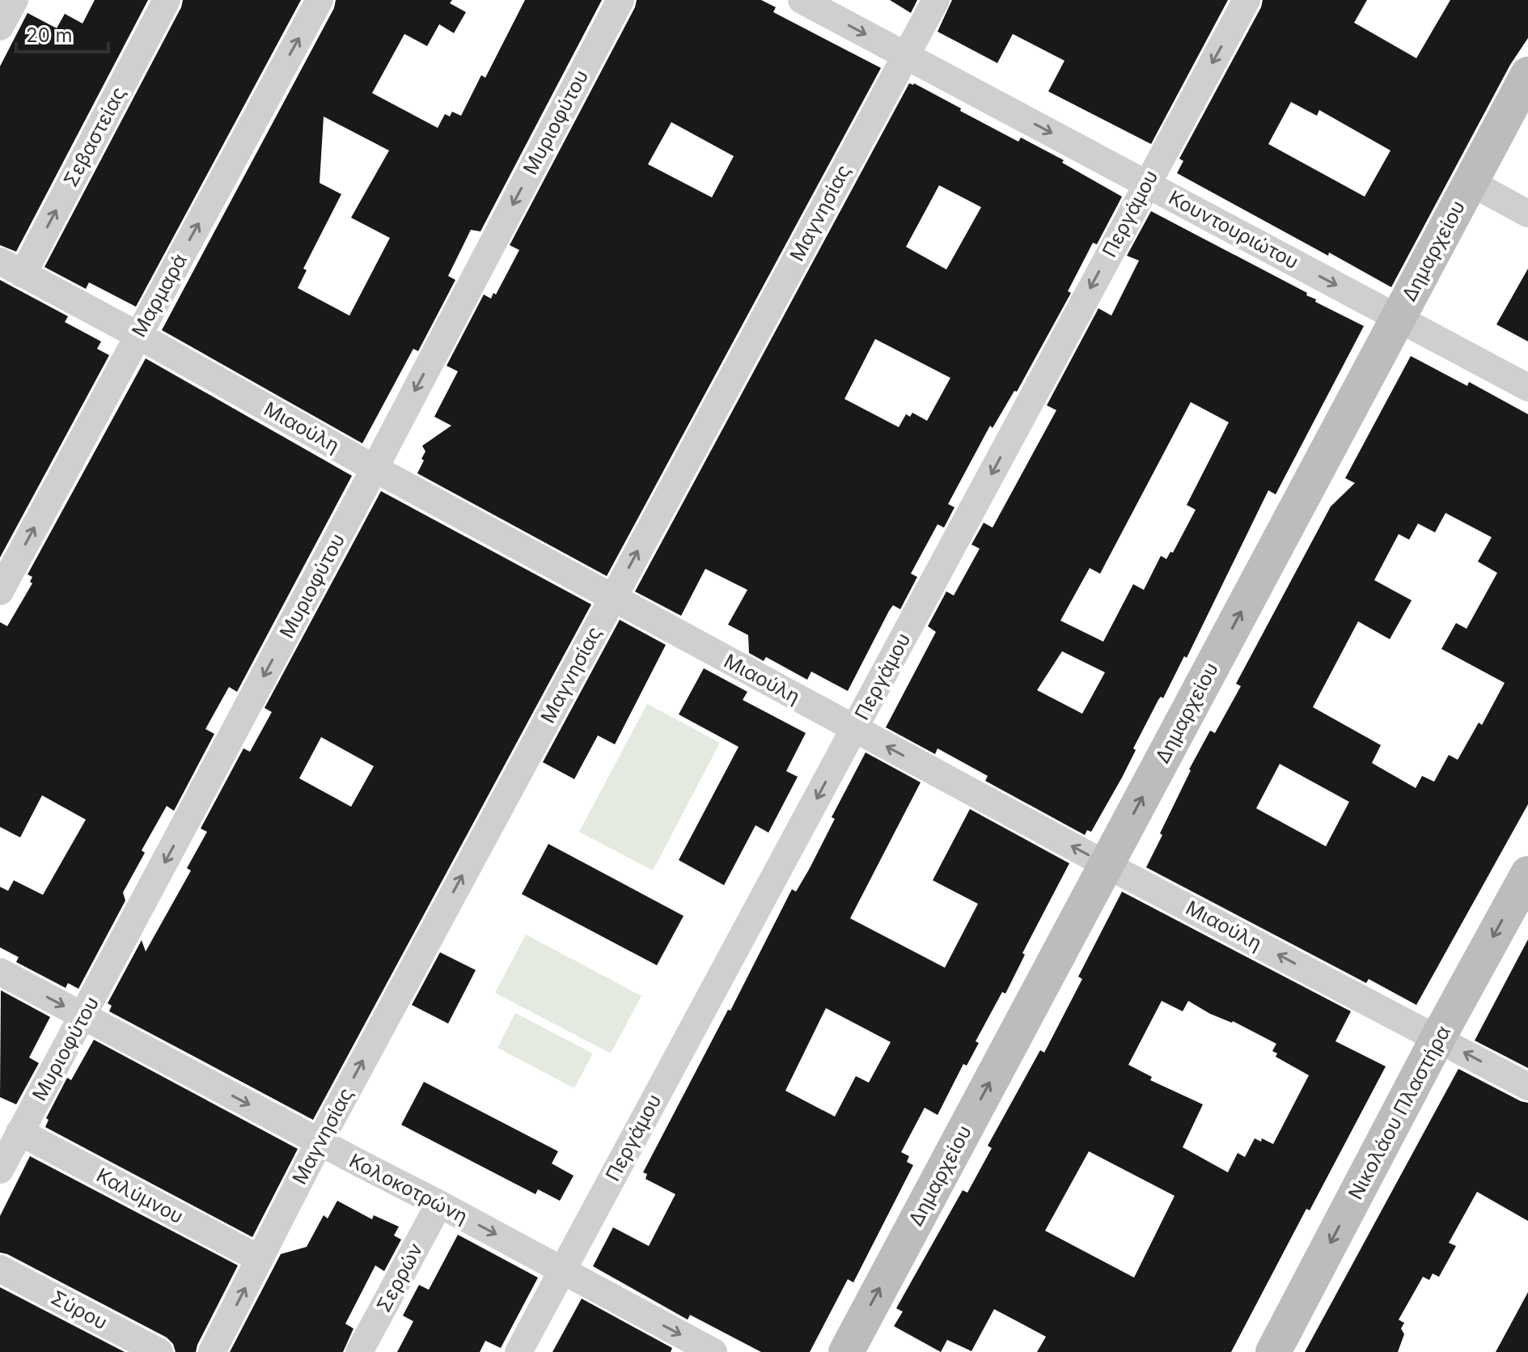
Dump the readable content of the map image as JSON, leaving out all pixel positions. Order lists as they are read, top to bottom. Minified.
{"streets":{"street":["Μυριοφύτου","Σεβαστείας","Μαγνησίας","Περγάμου","Κουντουριώτου","Δημαρχείου","Μαρμαρά","Μιαούλη","Νικολάου Πλαστήρα","Κολοκοτρώνη","Καλύμνου","Σερρών","Σύρου"]},"crossings":[["Μυριοφύτου","Μιαούλη"],["Μυριοφύτου","Κολοκοτρώνη"],["Μυριοφύτου","Καλύμνου"],["Σεβαστείας","Μιαούλη"],["Μαγνησίας","Κουντουριώτου"],["Μαγνησίας","Μιαούλη"],["Μαγνησίας","Κολοκοτρώνη"],["Μαγνησίας","Καλύμνου"],["Περγάμου","Κουντουριώτου"],["Περγάμου","Μιαούλη"],["Περγάμου","Κολοκοτρώνη"],["Κουντουριώτου","Δημαρχείου"],["Δημαρχείου","Μιαούλη"],["Μαρμαρά","Μιαούλη"],["Μιαούλη","Νικολάου Πλαστήρα"],["Κολοκοτρώνη","Σερρών"]],"one_way":["Μυριοφύτου","Σεβαστείας","Μαγνησίας","Περγάμου","Κουντουριώτου","Δημαρχείου","Μαρμαρά","Μιαούλη","Νικολάου Πλαστήρα","Κολοκοτρώνη"],"scale_bar":"20 m"}
